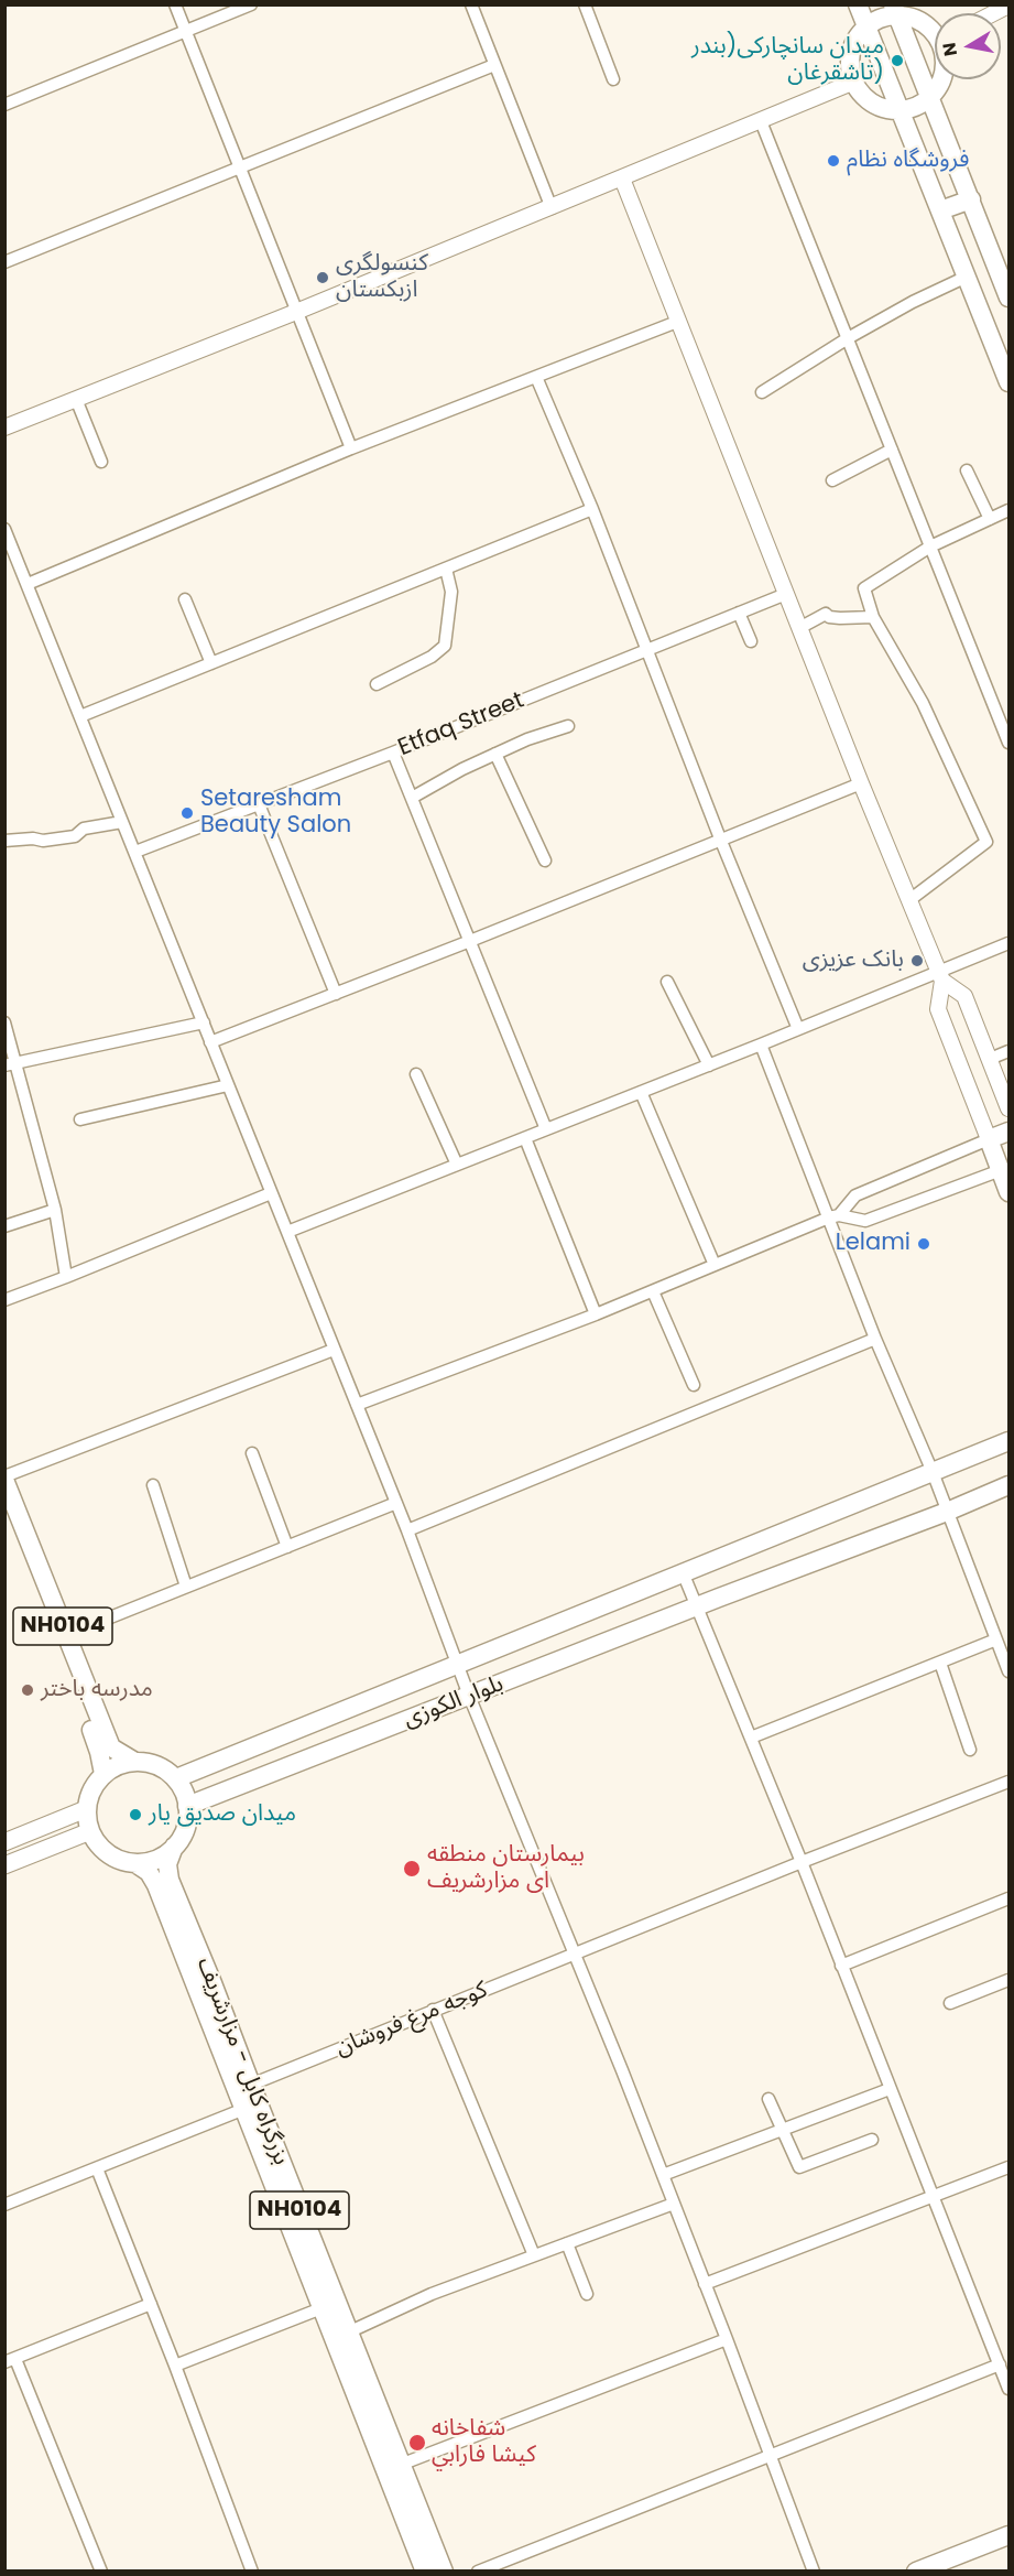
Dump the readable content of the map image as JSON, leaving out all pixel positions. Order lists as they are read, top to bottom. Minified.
{"streets":{"main road":["NH0104","بلوار الکوزی","بزرگراه کابل - مزارشریف"],"street":["Etfaq Street","كوجه مرغ فروشان"]},"crossings":[["NH0104","بلوار الکوزی"],["NH0104","بزرگراه کابل - مزارشریف"],["بلوار الکوزی","بزرگراه کابل - مزارشریف"],["كوجه مرغ فروشان","بزرگراه کابل - مزارشریف"]],"places":["میدان سانچارکی(بندر تاشقرغان)","فروشگاه نظام","کنسولگری ازبکستان","Setaresham Beauty Salon","بانک عزیزی","Lelami","مدرسه باختر","میدان صدیق یار","بیمارستان منطقه ای مزارشریف","شفاخانه كيشا فارابي"],"north":"left"}
